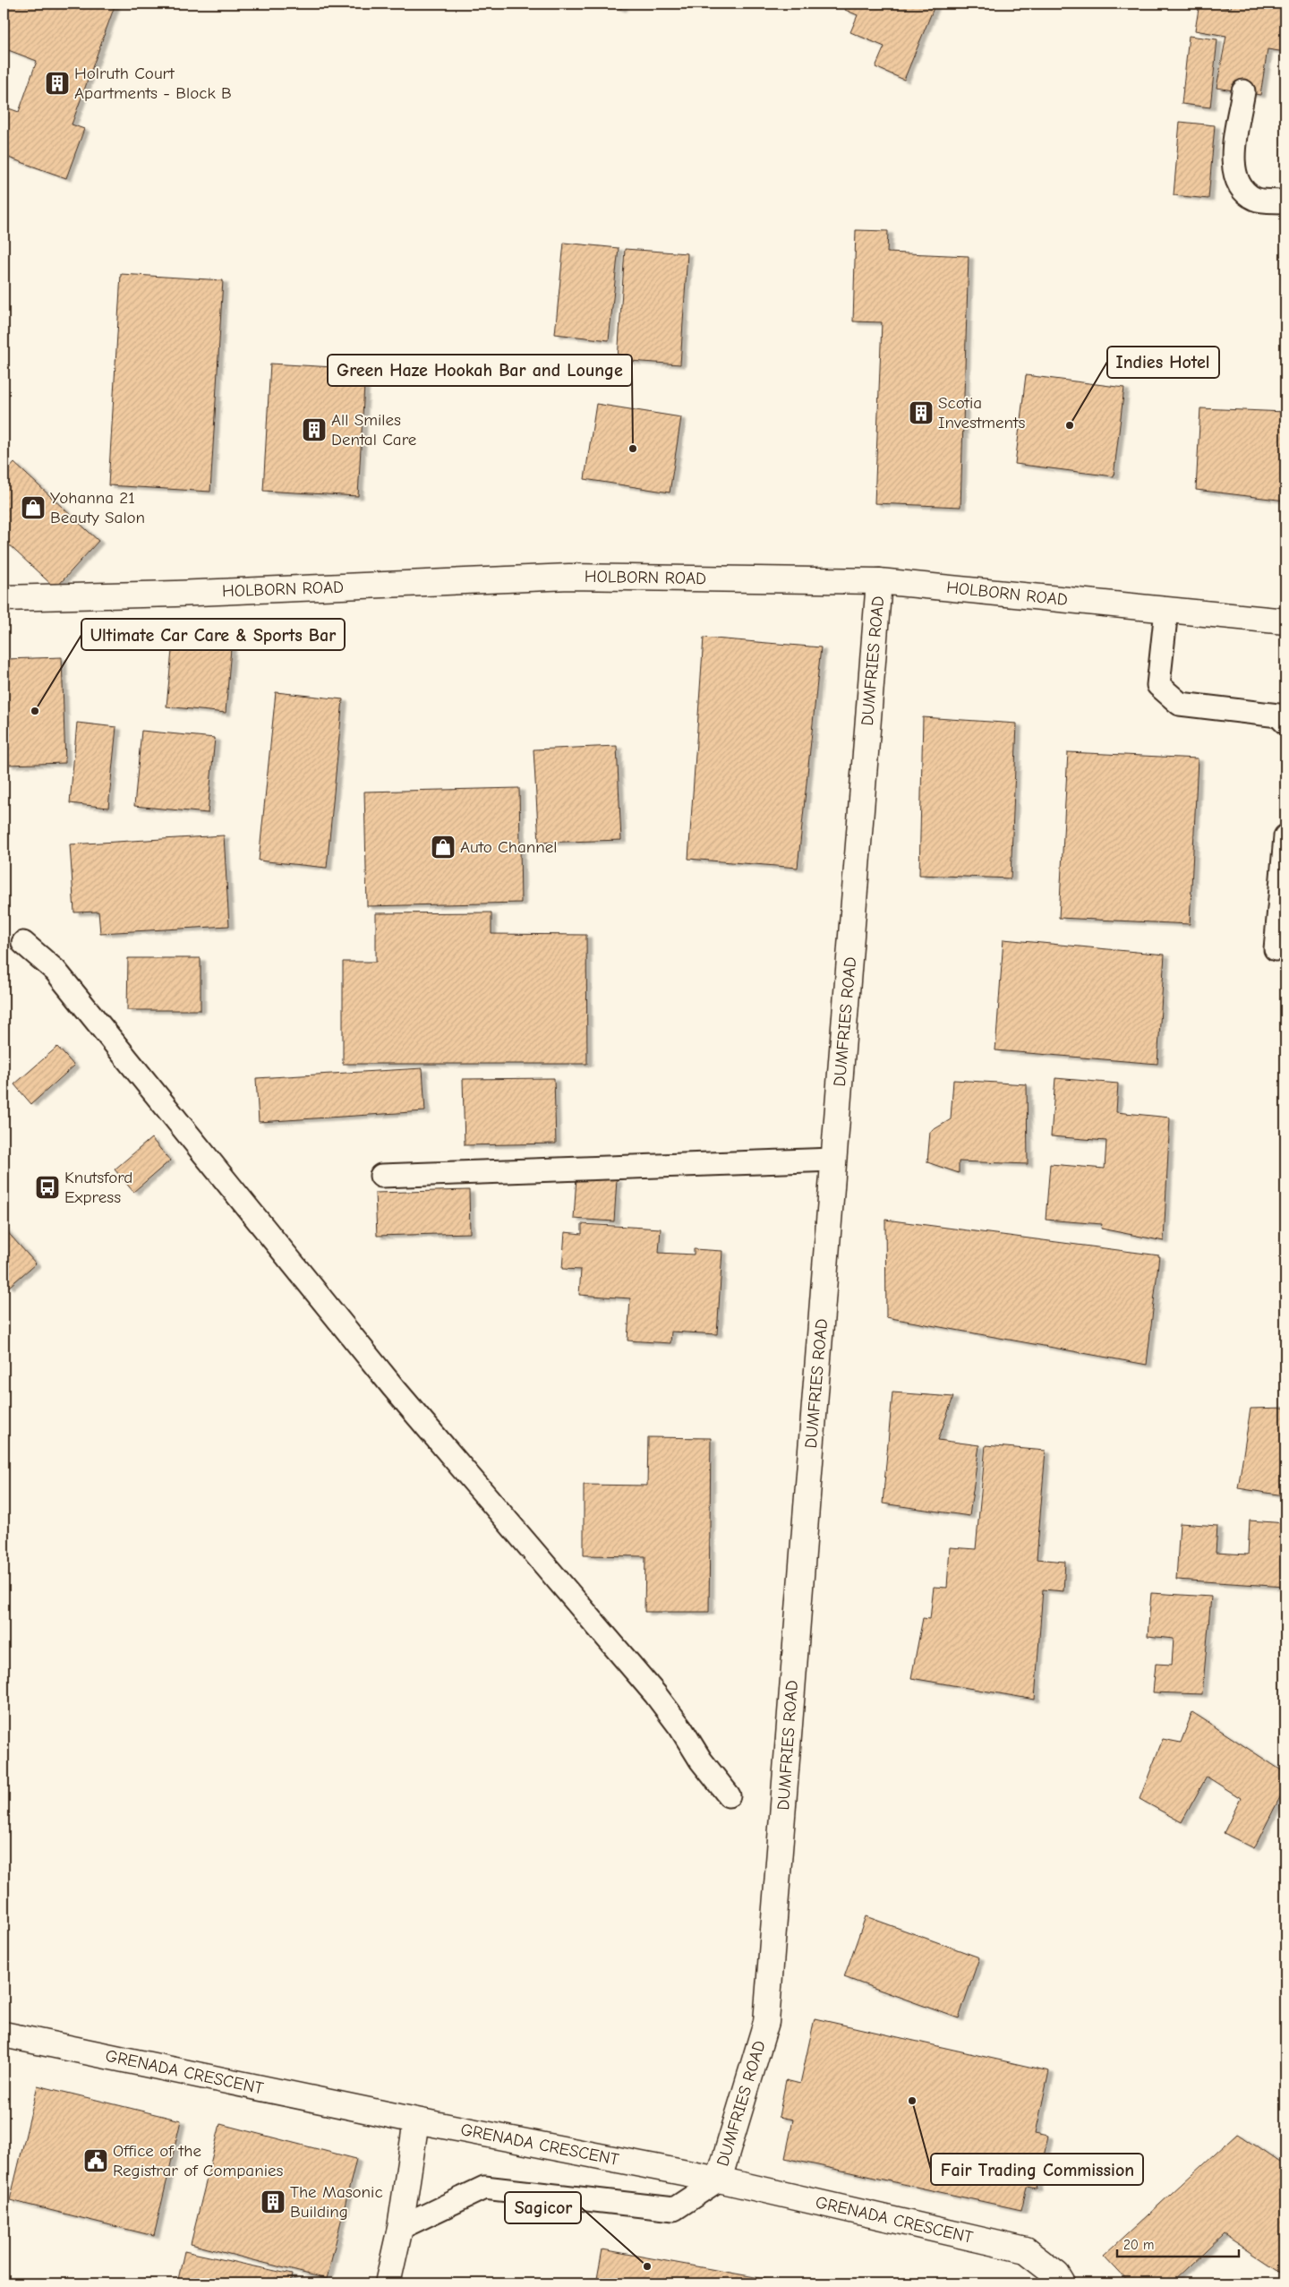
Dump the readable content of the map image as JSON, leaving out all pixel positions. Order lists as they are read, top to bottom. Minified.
{"streets":{"street":["HOLBORN ROAD","DUMFRIES ROAD","GRENADA CRESCENT"]},"crossings":[["HOLBORN ROAD","DUMFRIES ROAD"],["DUMFRIES ROAD","GRENADA CRESCENT"]],"places":{"building":["Holruth Court Apartments - Block B","Scotia Investments","All Smiles Dental Care","The Masonic Building"],"other":["Indies Hotel","Green Haze Hookah Bar and Lounge","Ultimate Car Care & Sports Bar","Fair Trading Commission","Sagicor"],"shop":["Yohanna 21 Beauty Salon","Auto Channel"],"bus stop":["Knutsford Express"],"public building":["Office of the Registrar of Companies"]},"scale_bar":"20 m"}
